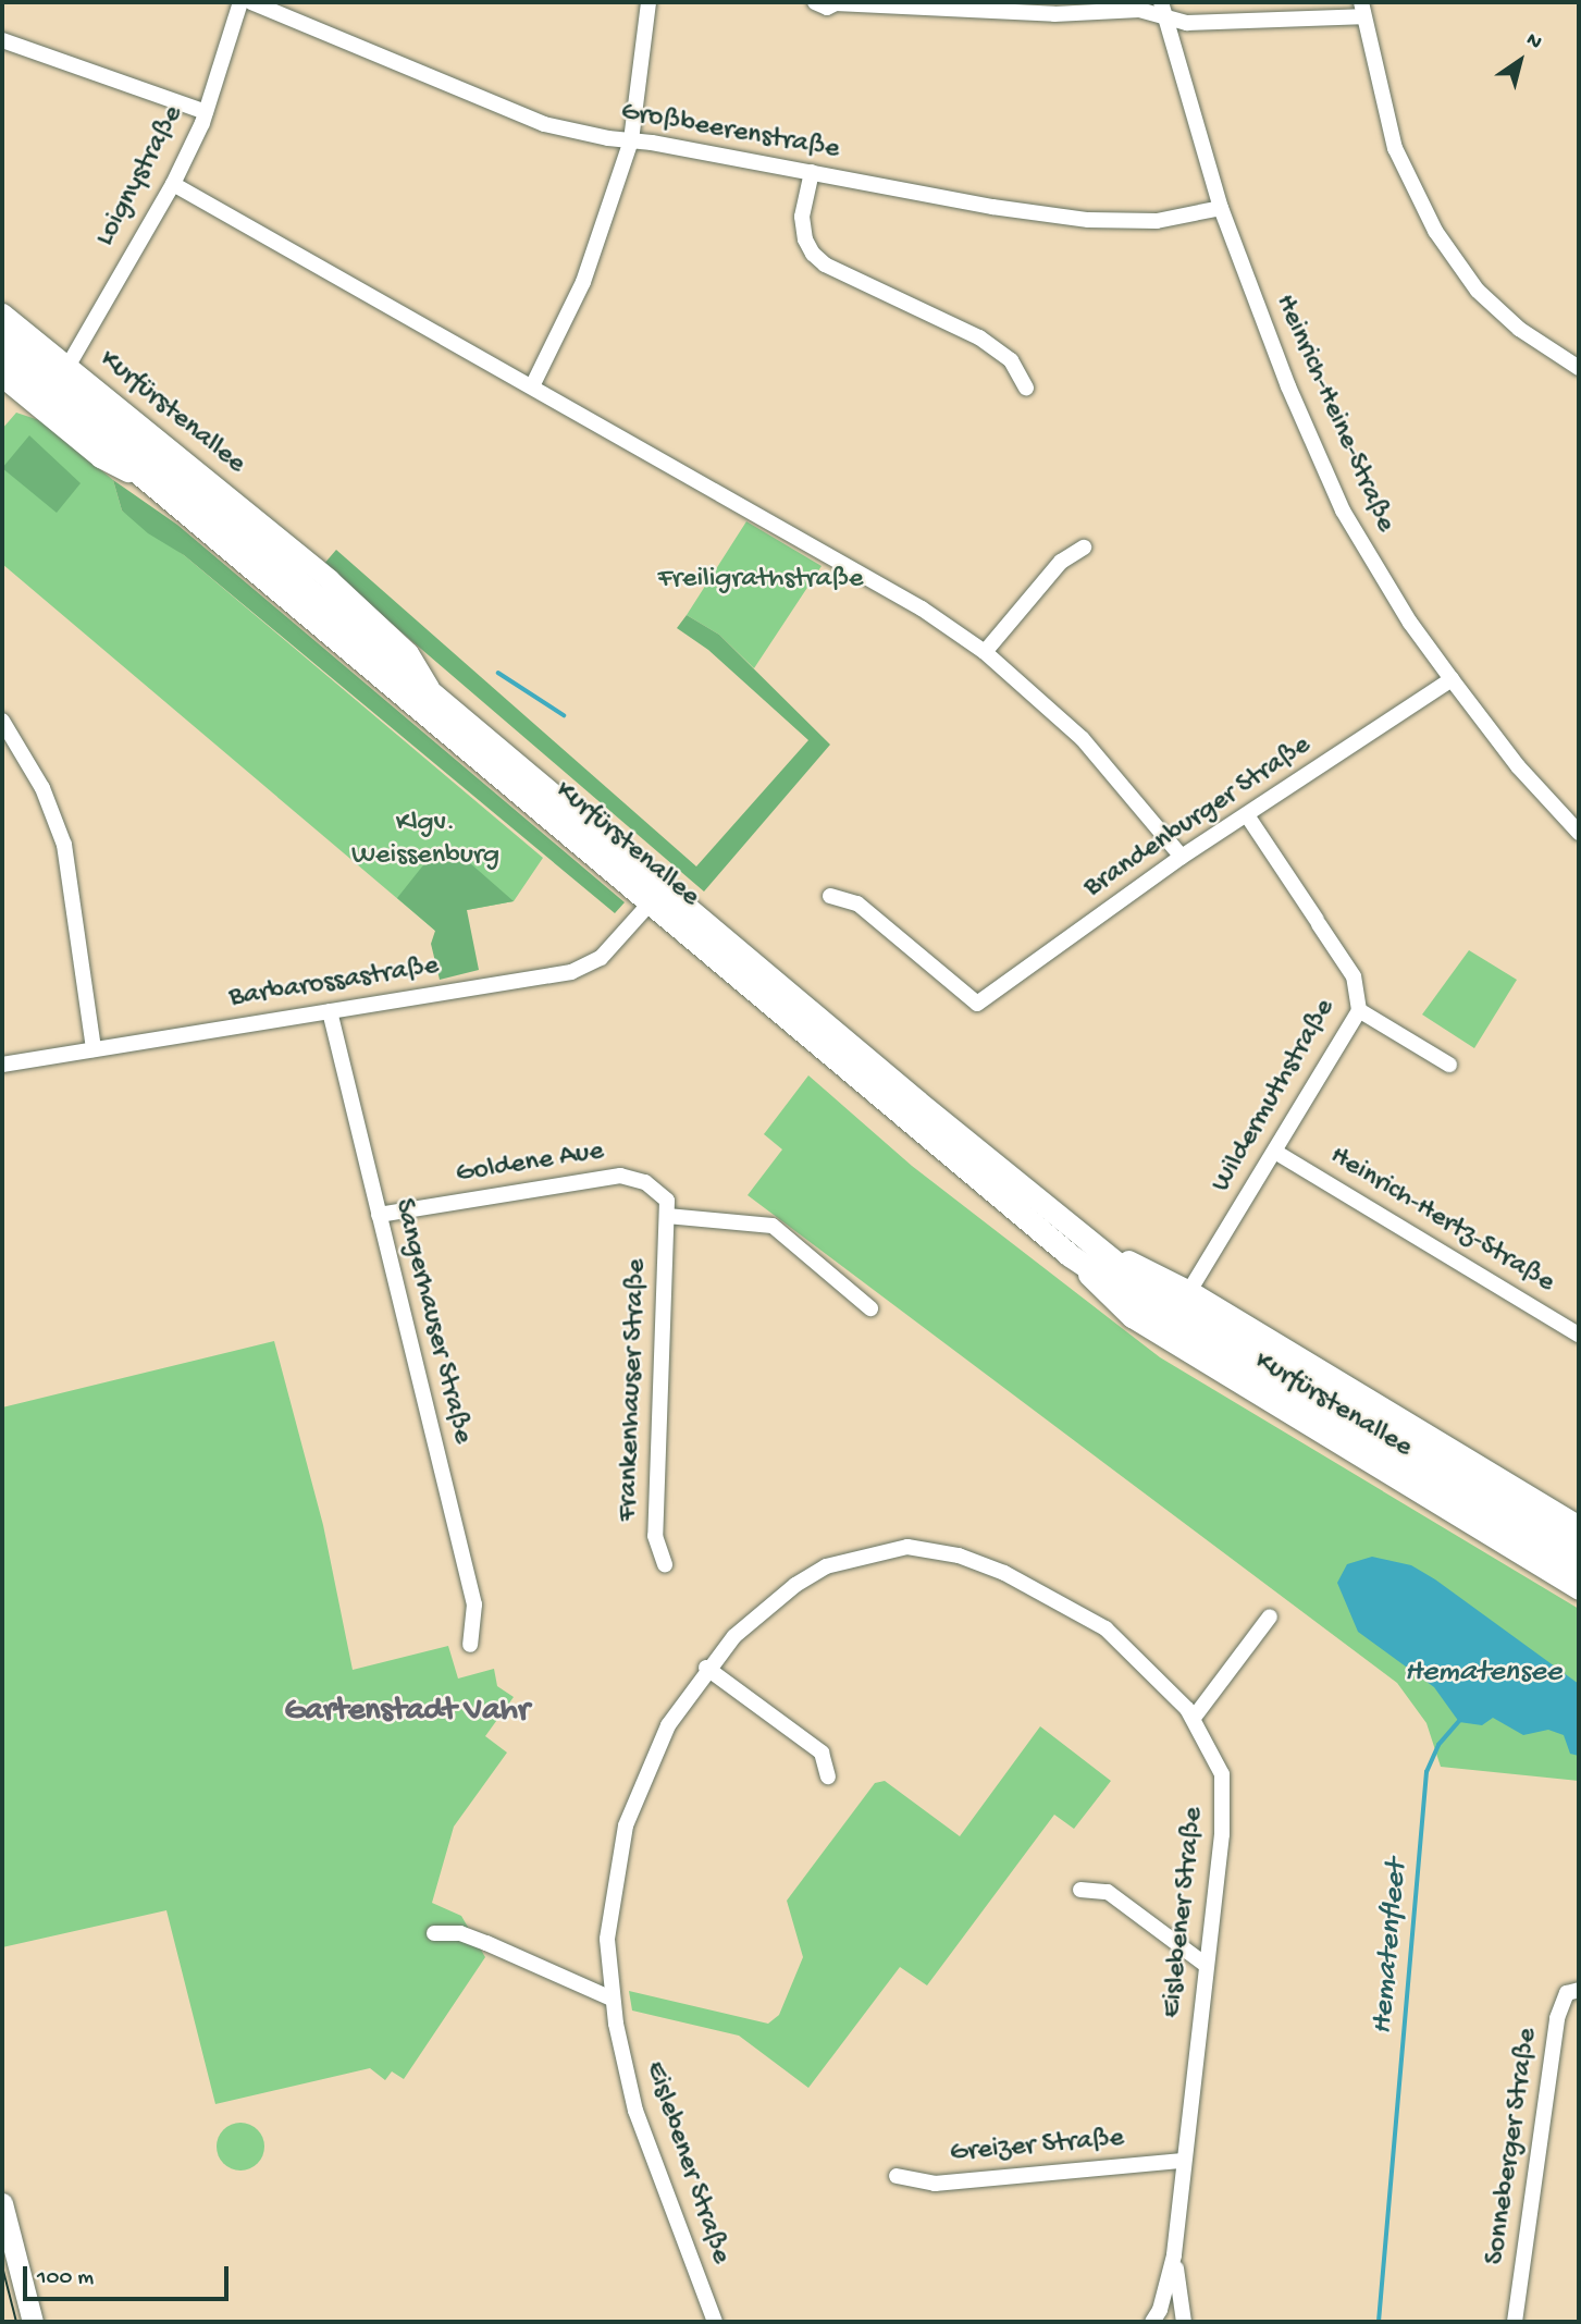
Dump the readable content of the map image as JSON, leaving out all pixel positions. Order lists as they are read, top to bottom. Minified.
{"streets":{"main road":["Kurfürstenallee"],"street":["Großbeerenstraße","Loignystraße","Heinrich-Heine-Straße","Brandenburger Straße","Barbarossastraße","Wildermuthstraße","Goldene Aue","Heinrich-Hertz-Straße","Sangerhauser Straße","Frankenhauser Straße","Eislebener Straße","Greizer Straße","Sonneberger Straße"]},"crossings":[["Großbeerenstraße","Heinrich-Heine-Straße"],["Loignystraße","Kurfürstenallee"],["Kurfürstenallee","Barbarossastraße"],["Kurfürstenallee","Wildermuthstraße"],["Heinrich-Heine-Straße","Brandenburger Straße"],["Brandenburger Straße","Wildermuthstraße"],["Barbarossastraße","Sangerhauser Straße"],["Wildermuthstraße","Heinrich-Hertz-Straße"],["Goldene Aue","Sangerhauser Straße"],["Goldene Aue","Frankenhauser Straße"],["Eislebener Straße","Greizer Straße"]],"districts":["Gartenstadt Vahr"],"water":["Hematensee","Hematenfleet"],"parks":["Freiligrathstraße","Klgv. Weissenburg"],"scale_bar":"100 m","north":"top right"}
